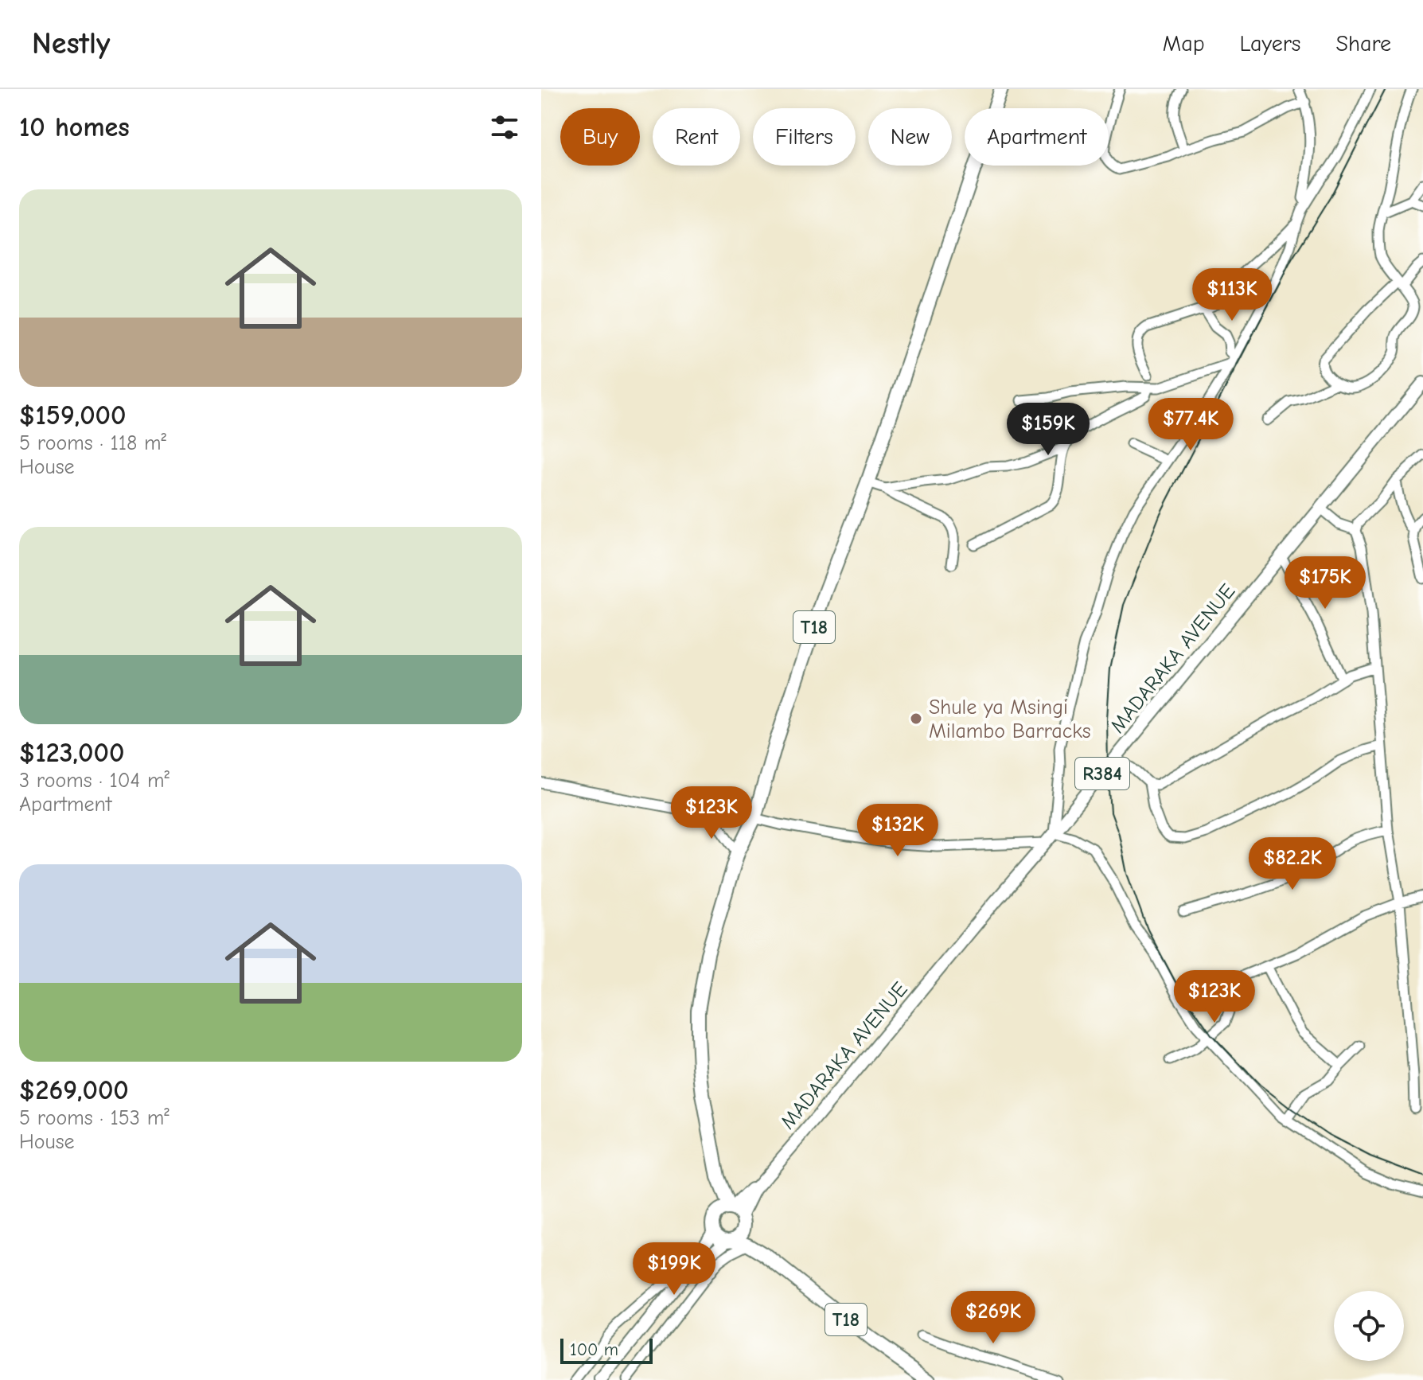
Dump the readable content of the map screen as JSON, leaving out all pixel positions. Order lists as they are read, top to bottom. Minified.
{"streets":{"highway":["T18"],"main road":["MADARAKA AVENUE","R384"]},"crossings":[["T18","MADARAKA AVENUE"]],"places":["Shule ya Msingi Milambo Barracks"],"scale_bar":"100 m","page":{"header":"Nestly","nav":["Map","Layers","Share"],"heading":"10 homes","chip":["Buy","Rent","Filters","New","Apartment"],"list":[{"name":"$159,000","note":"5 rooms · 118 m² · House"},{"name":"$123,000","note":"3 rooms · 104 m² · Apartment"},{"name":"$269,000","note":"5 rooms · 153 m² · House"}],"price":["$113K","$77.4K","$159K","$175K","$123K","$132K","$82.2K","$123K","$199K","$269K"],"scale":"100 m"}}
